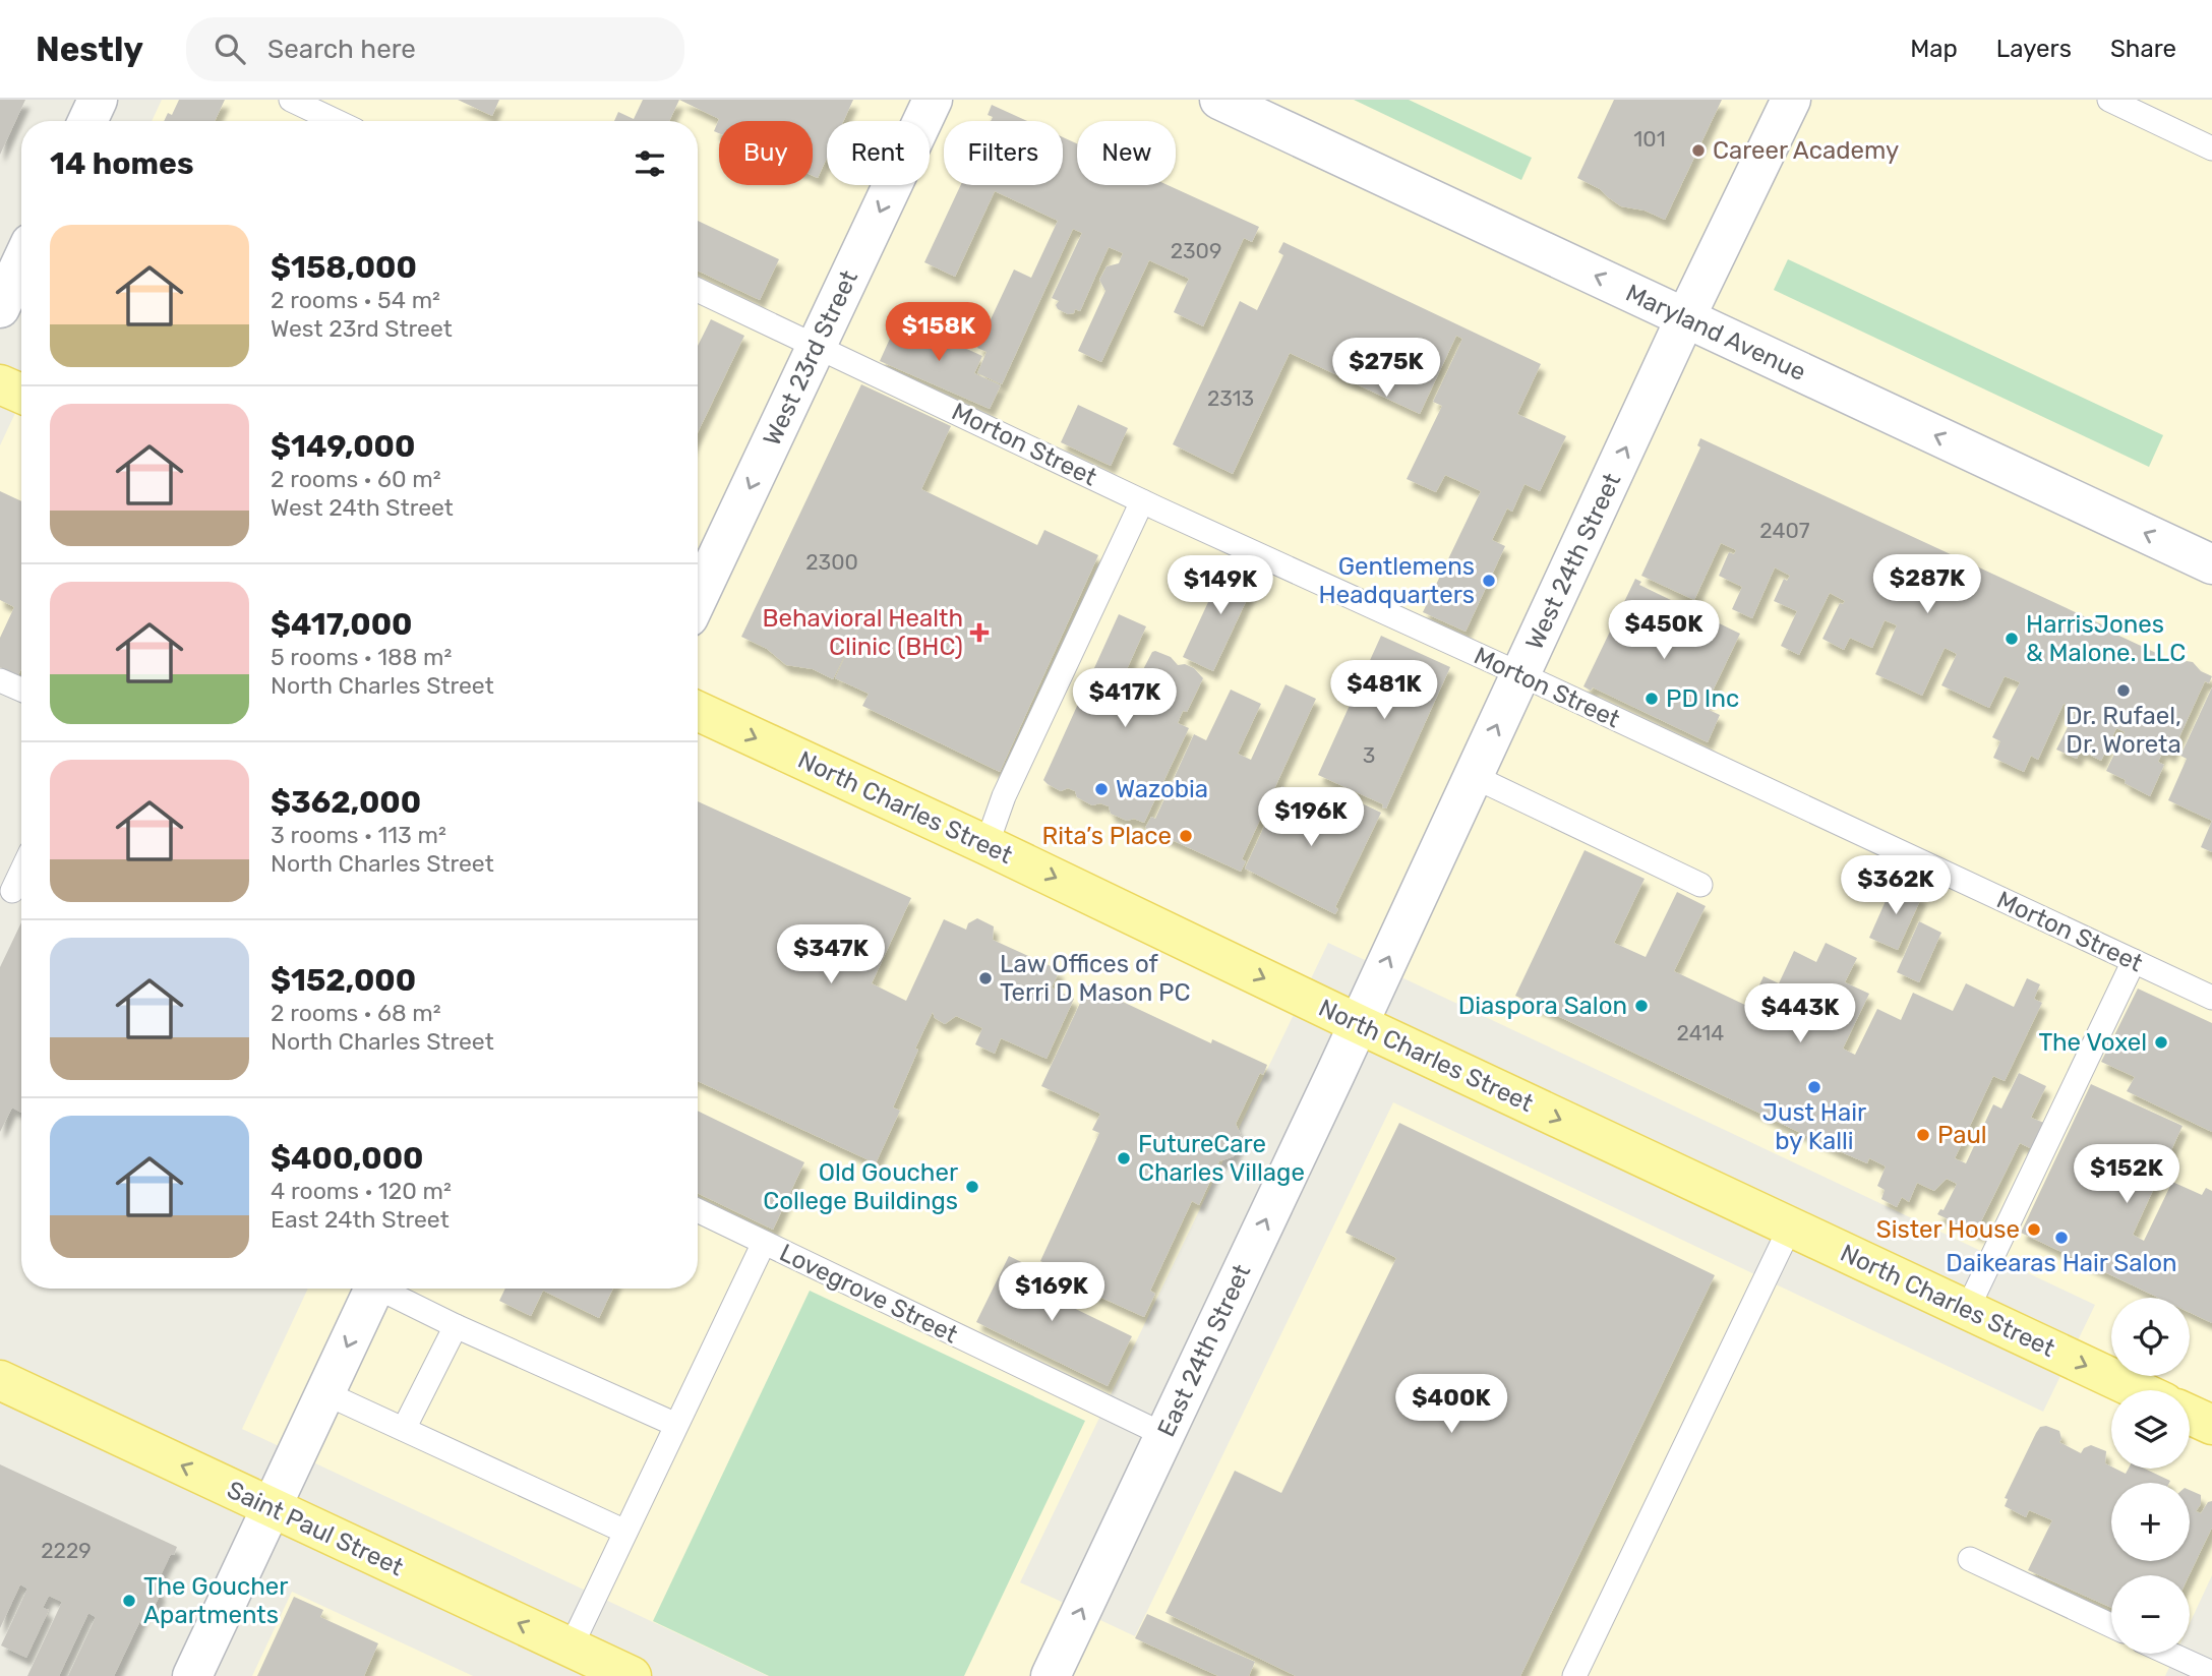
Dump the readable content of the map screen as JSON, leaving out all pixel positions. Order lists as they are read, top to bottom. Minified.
{"streets":{"main road":["North Charles Street","Saint Paul Street"],"street":["Maryland Avenue","West 23rd Street","West 24th Street","East 24th Street"],"lane":["Morton Street","Lovegrove Street"]},"crossings":[["Maryland Avenue","West 24th Street"],["West 23rd Street","Morton Street"],["Morton Street","West 24th Street"],["West 24th Street","North Charles Street"],["West 24th Street","East 24th Street"],["North Charles Street","East 24th Street"],["Lovegrove Street","East 24th Street"]],"one_way":["Maryland Avenue","West 23rd Street","West 24th Street","North Charles Street","East 24th Street","Saint Paul Street"],"places":{"other":["Career Academy","Gentlemens Headquarters","HarrisJones & Malone. LLC","Dr. Rufael, Dr. Woreta","PD Inc","Wazobia","Rita’s Place","Law Offices of Terri D Mason PC","Diaspora Salon","The Voxel","Just Hair by Kalli","Paul","FutureCare Charles Village","Old Goucher College Buildings","Sister House","Daikearas Hair Salon","The Goucher Apartments"],"health":["Behavioral Health Clinic (BHC)"]},"house_numbers":["101","2309","2313","2407","2300","3","2414","2229"],"page":{"header":"Nestly","search":"Search here","nav":["Map","Layers","Share"],"chip":["Buy","Rent","Filters","New"],"heading":"14 homes","list":[{"name":"$158,000","note":"2 rooms · 54 m² · West 23rd Street"},{"name":"$149,000","note":"2 rooms · 60 m² · West 24th Street"},{"name":"$417,000","note":"5 rooms · 188 m² · North Charles Street"},{"name":"$362,000","note":"3 rooms · 113 m² · North Charles Street"},{"name":"$152,000","note":"2 rooms · 68 m² · North Charles Street"},{"name":"$400,000","note":"4 rooms · 120 m² · East 24th Street"}],"price":["$158K","$275K","$287K","$149K","$450K","$481K","$417K","$196K","$362K","$347K","$443K","$152K","$169K","$400K"],"map_buttons":["+","−"]}}
